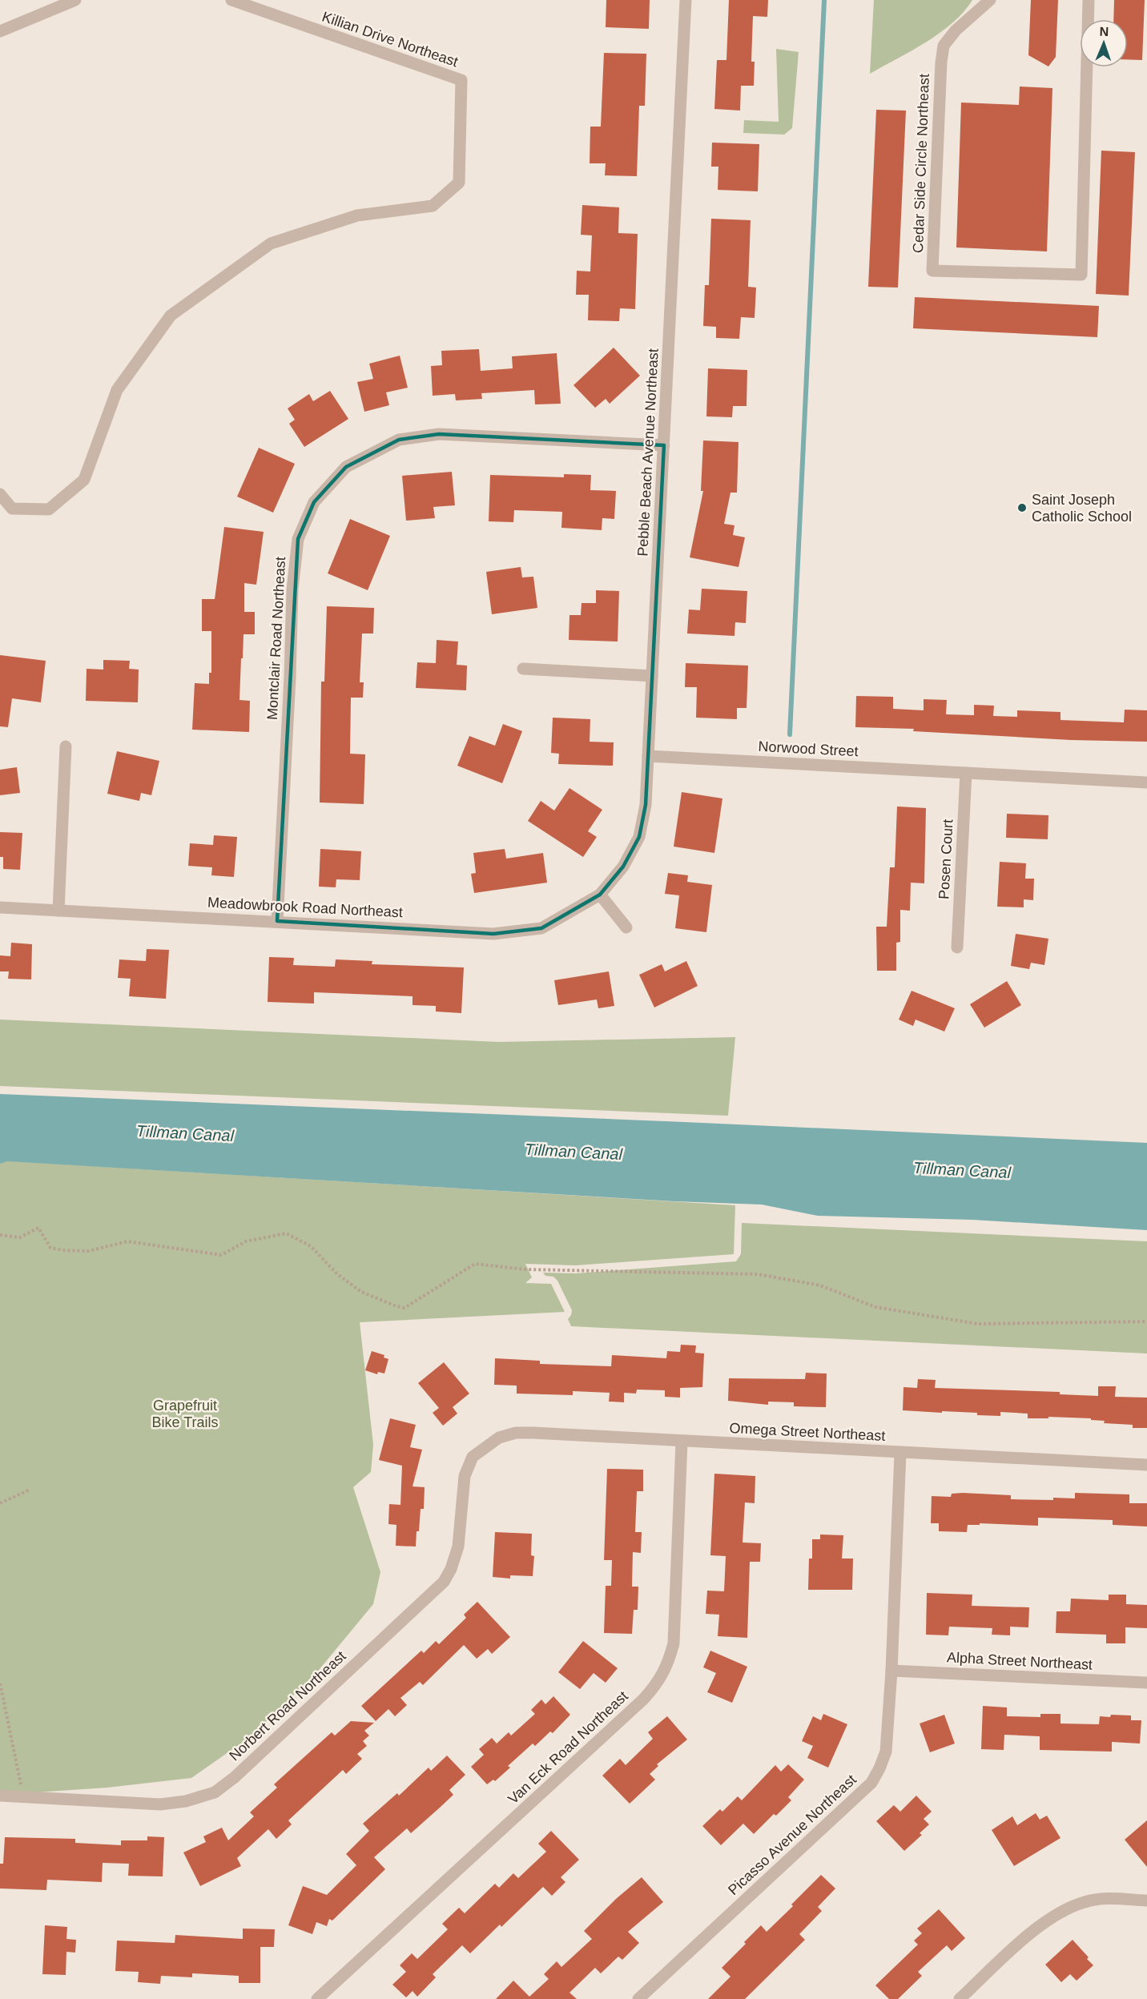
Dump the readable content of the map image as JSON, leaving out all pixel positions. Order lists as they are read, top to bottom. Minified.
{"streets":{"street":["Killian Drive Northeast","Cedar Side Circle Northeast","Pebble Beach Avenue Northeast","Montclair Road Northeast","Norwood Street","Posen Court","Meadowbrook Road Northeast","Omega Street Northeast","Alpha Street Northeast","Norbert Road Northeast","Van Eck Road Northeast","Picasso Avenue Northeast"]},"crossings":[["Pebble Beach Avenue Northeast","Montclair Road Northeast"],["Pebble Beach Avenue Northeast","Norwood Street"],["Pebble Beach Avenue Northeast","Meadowbrook Road Northeast"],["Montclair Road Northeast","Meadowbrook Road Northeast"],["Norwood Street","Posen Court"],["Omega Street Northeast","Norbert Road Northeast"],["Omega Street Northeast","Van Eck Road Northeast"],["Omega Street Northeast","Picasso Avenue Northeast"],["Alpha Street Northeast","Picasso Avenue Northeast"]],"water":["Tillman Canal"],"parks":["Grapefruit Bike Trails"],"places":["Saint Joseph Catholic School"],"north":"top"}
